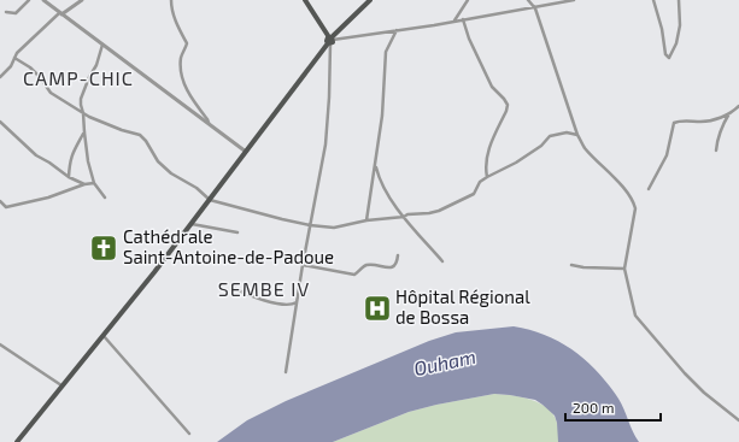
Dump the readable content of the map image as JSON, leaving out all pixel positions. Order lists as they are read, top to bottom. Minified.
{"districts":["CAMP-CHIC","SEMBE IV"],"water":["Ouham"],"places":{"church":["Cathédrale Saint-Antoine-de-Padoue"],"hospital":["Hôpital Régional de Bossa"]},"scale_bar":"200 m"}
